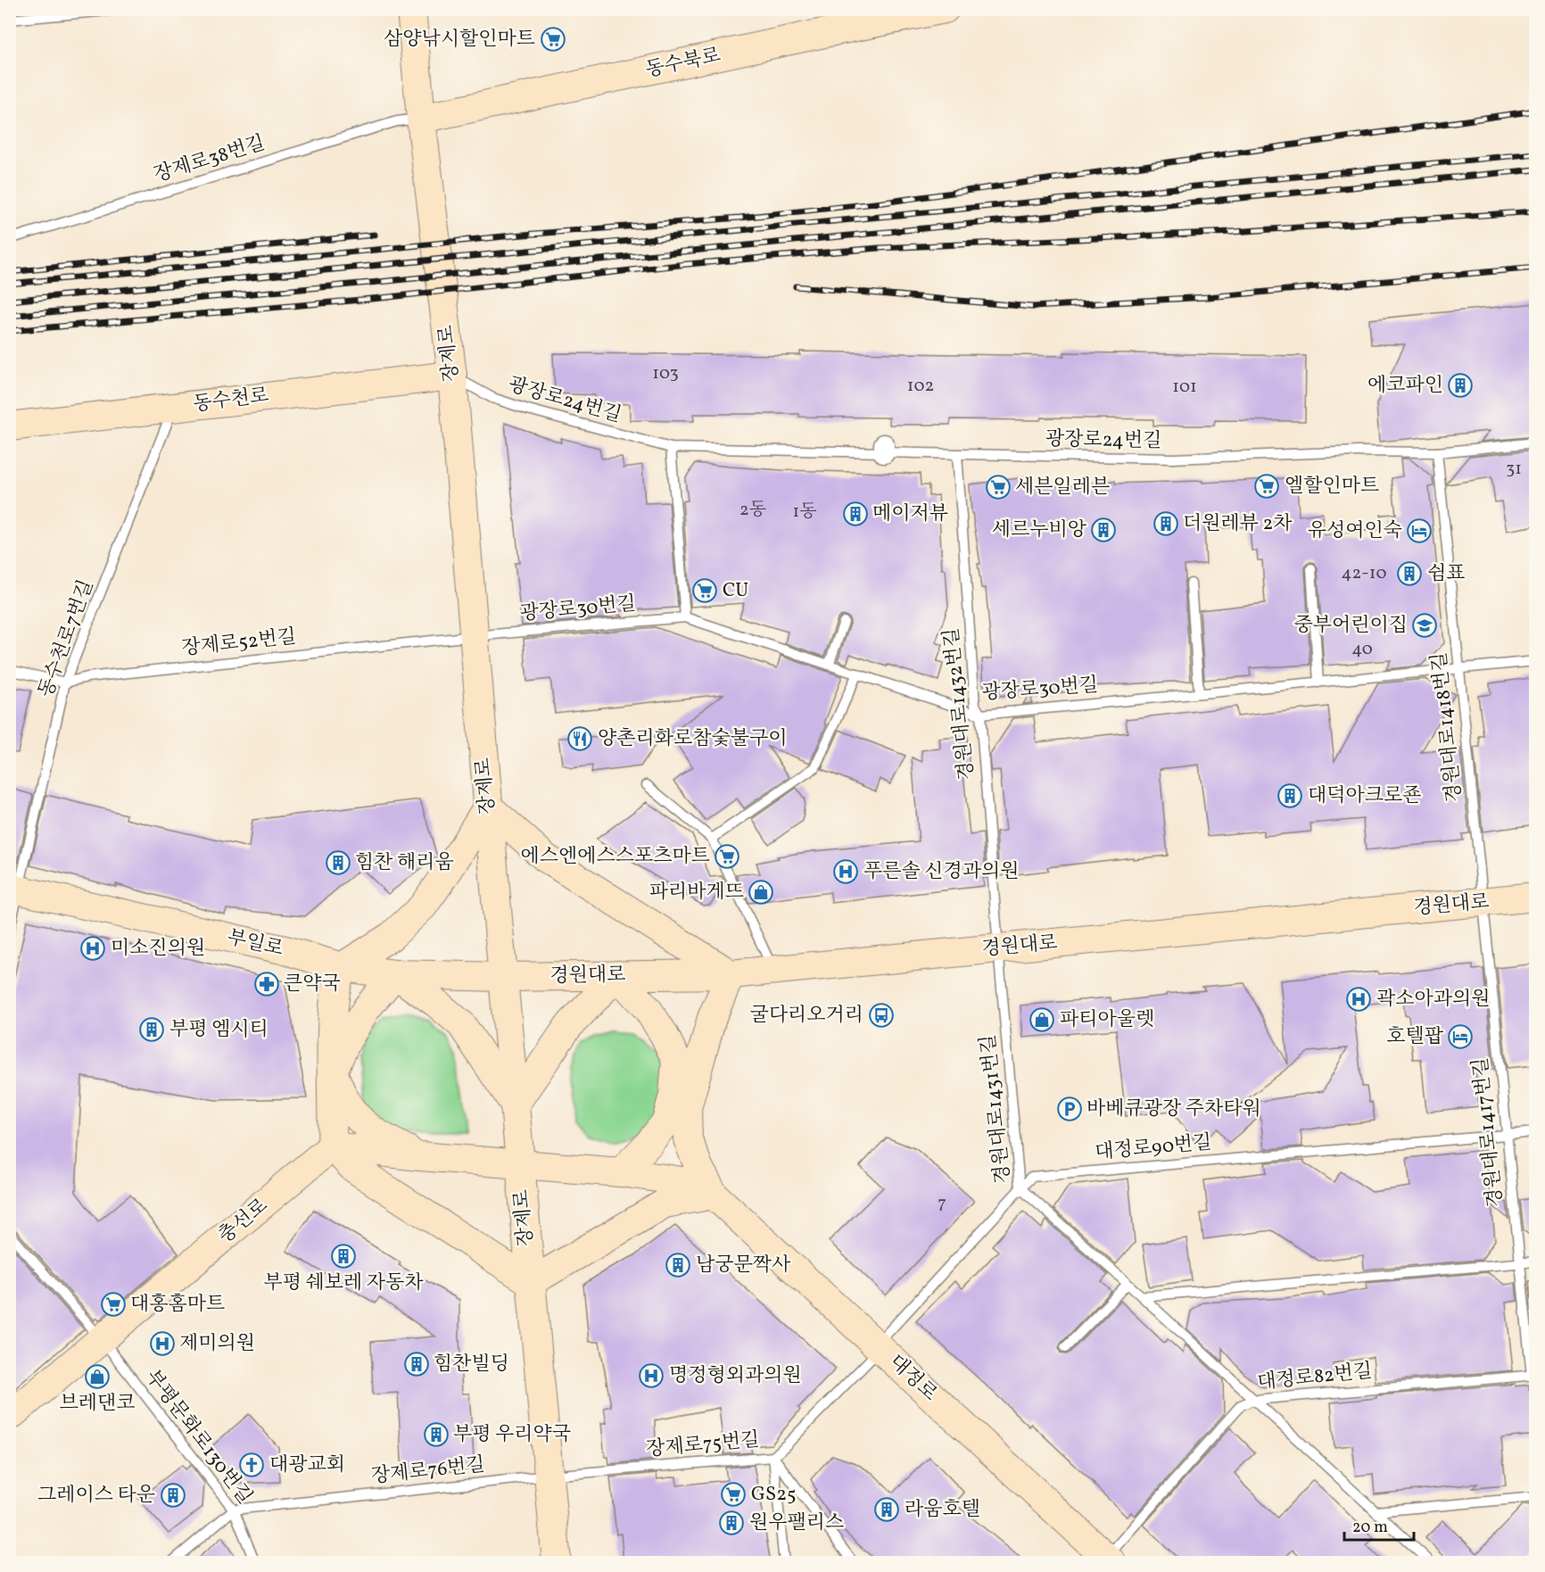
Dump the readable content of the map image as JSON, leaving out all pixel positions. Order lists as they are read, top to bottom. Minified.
{"streets":{"street":["동수북로","장제로","동수천로","경원대로","부일로","충선로","대정로"],"lane":["장제로38번길","광장로24번길","광장로30번길","동수천로7번길","장제로52번길","경원대로1432번길","경원대로1418번길","경원대로1431번길","경원대로1417번길","대정로90번길","대정로82번길","부평문화로130번길","장제로75번길","장제로76번길"]},"crossings":[["동수북로","장제로38번길"],["동수북로","장제로"],["장제로38번길","장제로"],["장제로","동수천로"],["장제로","광장로24번길"],["장제로","광장로30번길"],["장제로","장제로52번길"],["장제로","경원대로"],["장제로","부일로"],["장제로","장제로75번길"],["장제로","장제로76번길"],["동수천로","광장로24번길"],["동수천로","동수천로7번길"],["광장로24번길","경원대로1432번길"],["광장로24번길","경원대로1418번길"],["광장로30번길","장제로52번길"],["광장로30번길","경원대로1432번길"],["광장로30번길","경원대로1418번길"],["동수천로7번길","장제로52번길"],["동수천로7번길","부일로"],["경원대로1432번길","경원대로"],["경원대로1432번길","경원대로1431번길"],["경원대로1418번길","경원대로"],["경원대로1418번길","경원대로1417번길"],["경원대로","부일로"],["경원대로","경원대로1431번길"],["경원대로","경원대로1417번길"],["경원대로1431번길","대정로90번길"],["경원대로1431번길","대정로82번길"],["경원대로1417번길","대정로90번길"],["경원대로1417번길","대정로82번길"],["대정로90번길","대정로"],["대정로90번길","장제로75번길"],["충선로","부평문화로130번길"],["대정로82번길","대정로"],["대정로","장제로75번길"],["부평문화로130번길","장제로76번길"],["장제로75번길","장제로76번길"]],"places":{"supermarket":["삼양낚시할인마트","엘할인마트","세븐일레븐","CU","에스엔에스스포츠마트","대홍홈마트","GS25"],"building":["에코파인","메이저뷰","더원레뷰 2차","세르누비앙","쉼표","대덕아크로죤","힘찬 해리움","부평 엠시티","부평 쉐보레 자동차","남궁문짝사","힘찬빌딩","부평 우리약국","그레이스 타운","라움호텔","원우팰리스"],"hotel":["유성여인숙","호텔팝"],"school or university":["중부어린이집"],"restaurant":["양촌리화로참숯불구이"],"hospital":["푸른솔 신경과의원","미소진의원","곽소아과의원","제미의원","명정형외과의원"],"shop":["파리바게뜨","파티아울렛","브레댄코"],"pharmacy":["큰약국"],"bus stop":["굴다리오거리"],"parking":["바베큐광장 주차타워"],"church":["대광교회"]},"house_numbers":["103","102","101","31","2동","1동","42-10","40","7"],"scale_bar":"20 m"}
